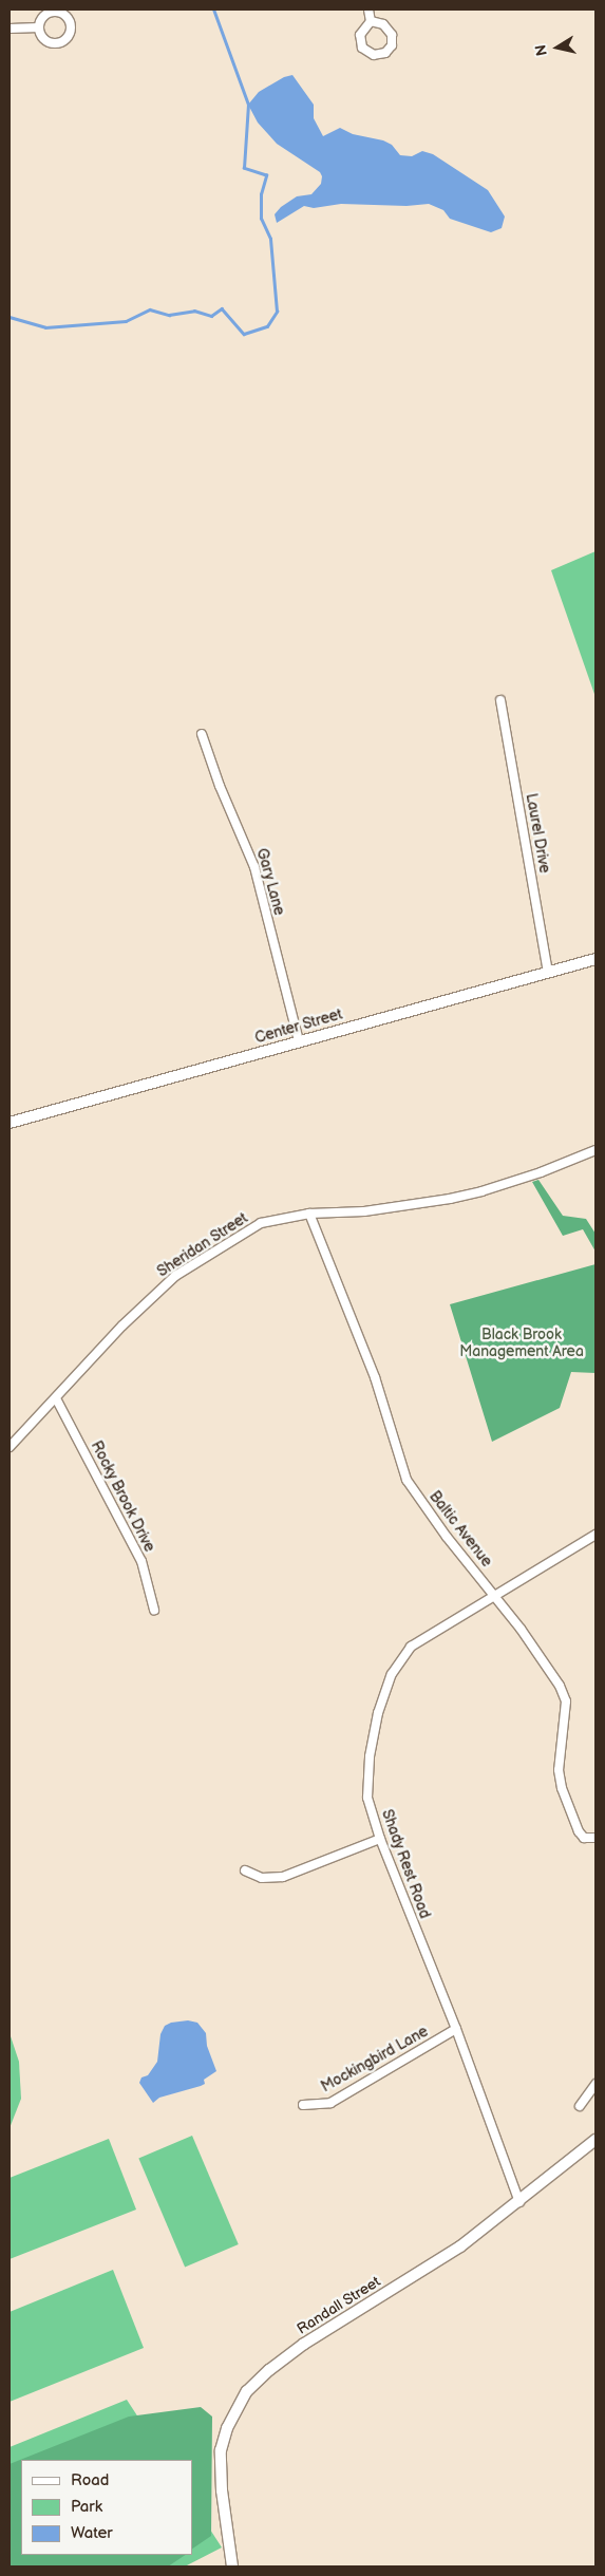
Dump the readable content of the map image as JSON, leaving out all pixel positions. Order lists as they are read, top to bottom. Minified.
{"streets":{"street":["Laurel Drive","Gary Lane","Center Street","Sheridan Street","Rocky Brook Drive","Baltic Avenue","Shady Rest Road","Mockingbird Lane","Randall Street"]},"crossings":[["Laurel Drive","Center Street"],["Gary Lane","Center Street"],["Sheridan Street","Rocky Brook Drive"],["Sheridan Street","Baltic Avenue"],["Baltic Avenue","Shady Rest Road"],["Shady Rest Road","Mockingbird Lane"],["Shady Rest Road","Randall Street"]],"parks":["Black Brook Management Area"],"legend":["Road","Park","Water"],"north":"left"}
